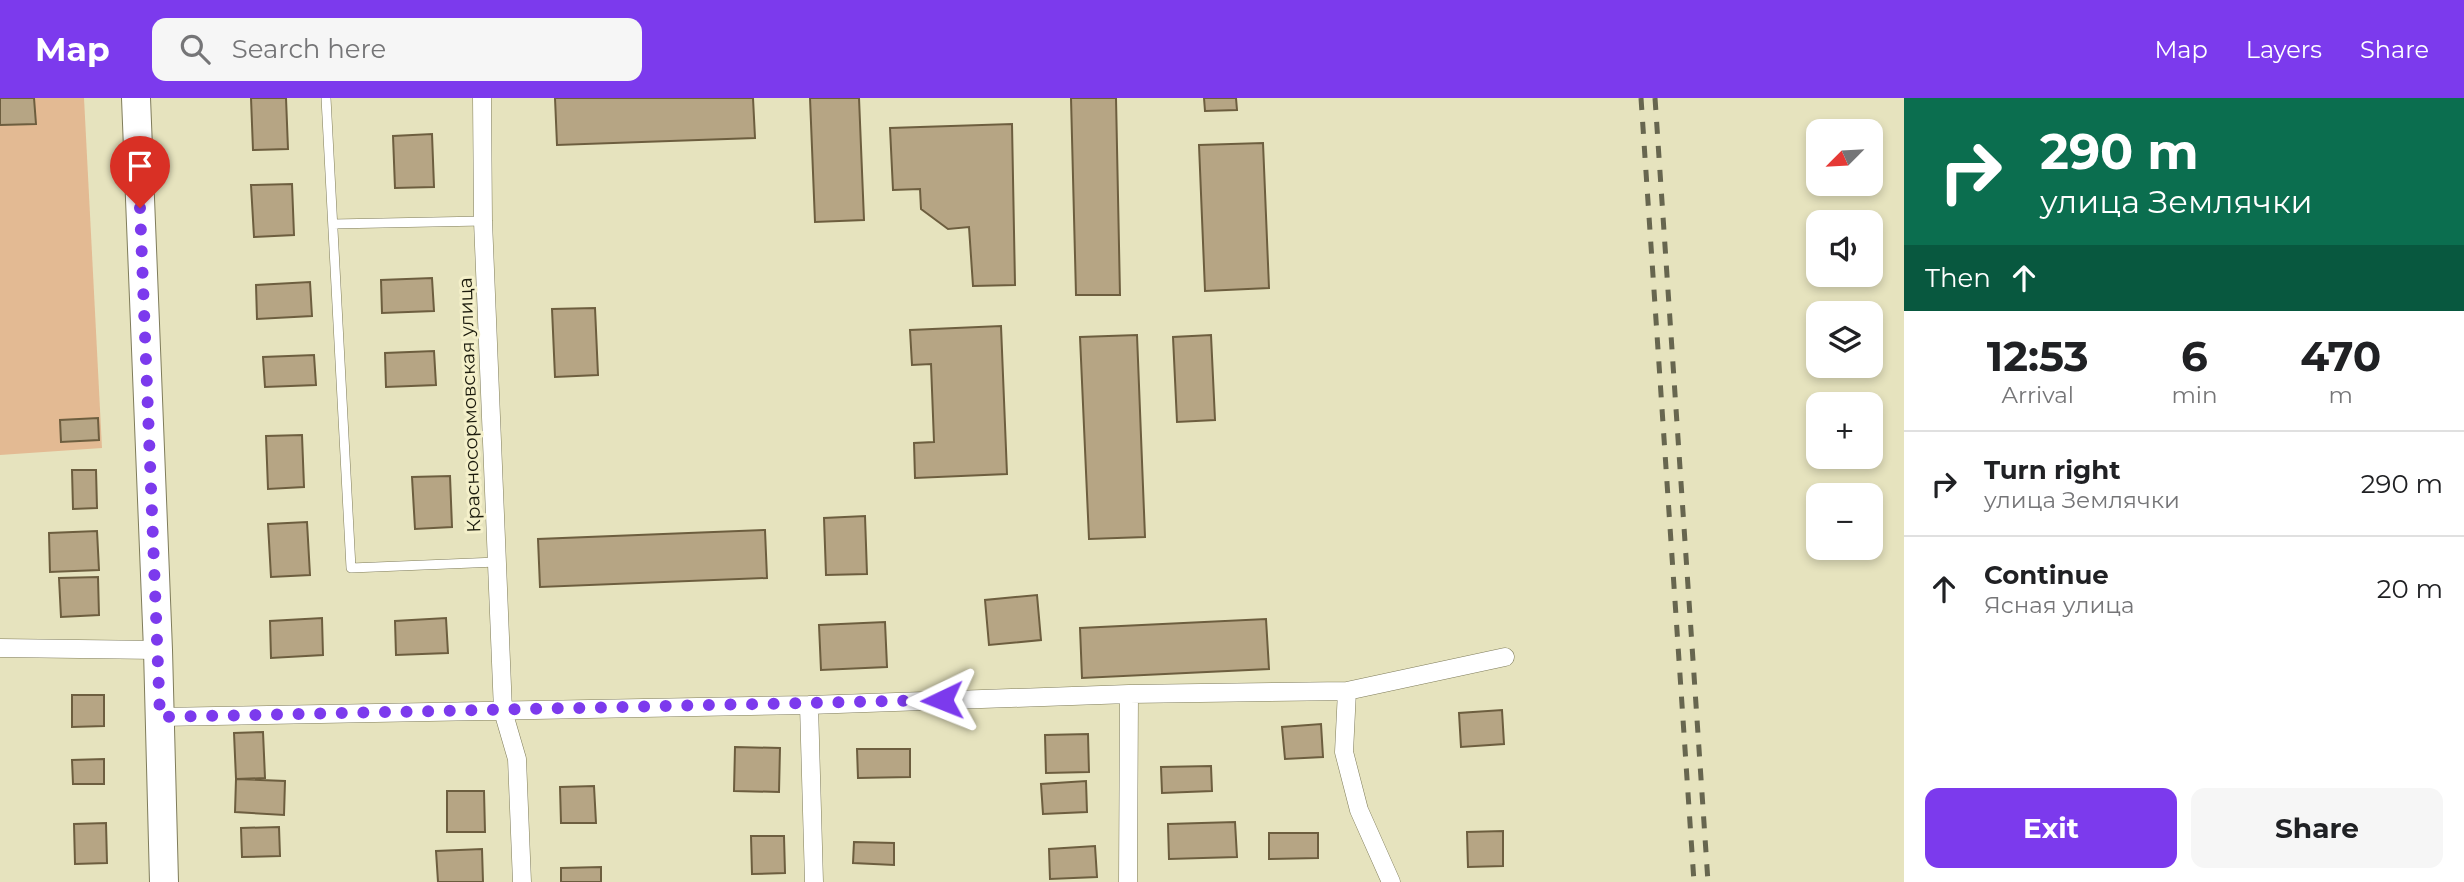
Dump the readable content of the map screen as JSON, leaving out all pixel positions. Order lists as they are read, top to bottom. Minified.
{"streets":{"street":["Красносормовская улица"]},"north":"bottom left","page":{"header":"Map","search":"Search here","nav":["Map","Layers","Share"],"turn":["290 m","улица Землячки"],"map_buttons":["+","−"],"then":"Then","eta":["12:53","Arrival","6","min","470","m"],"list":[{"name":"Turn right","note":"улица Землячки","value":"290 m"},{"name":"Continue","note":"Ясная улица","value":"20 m"}],"buttons":["Exit","Share"]}}
